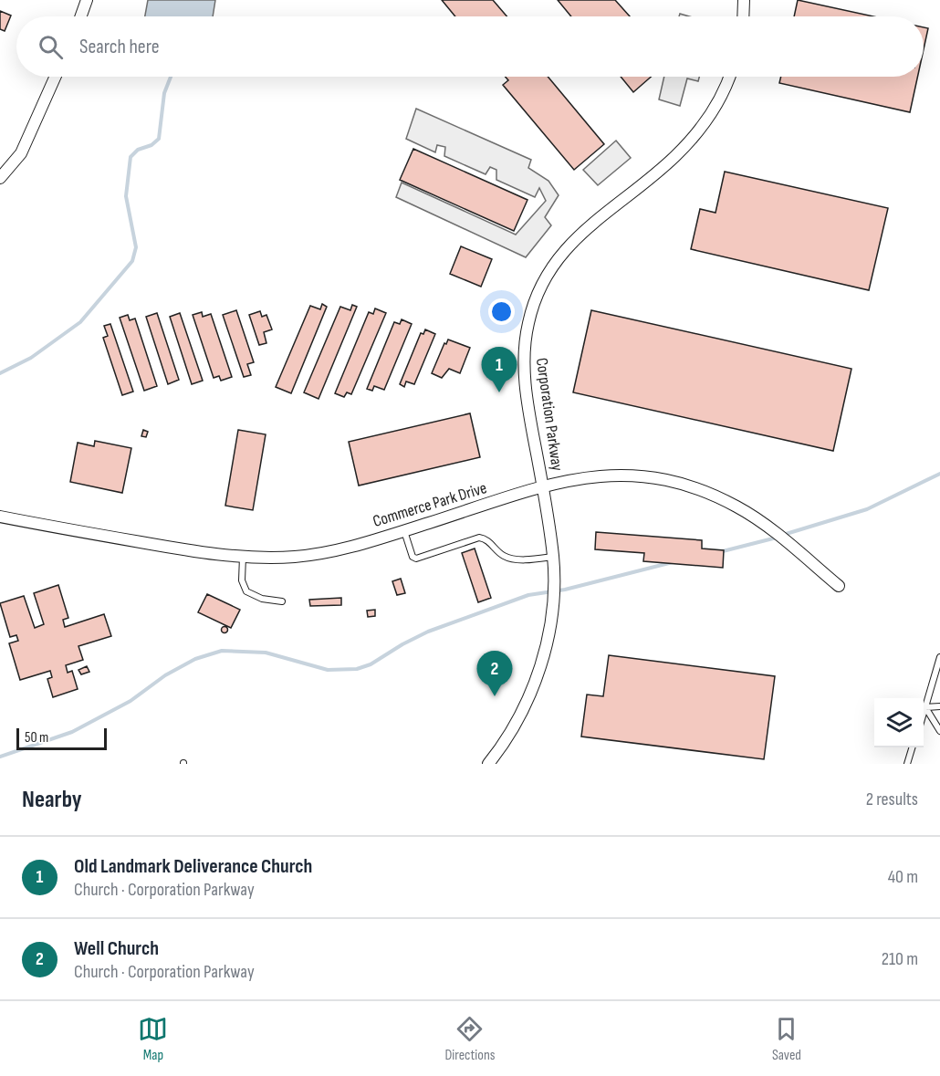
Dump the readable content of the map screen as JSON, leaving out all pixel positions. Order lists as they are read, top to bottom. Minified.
{"streets":{"street":["Corporation Parkway","Commerce Park Drive"]},"crossings":[["Corporation Parkway","Commerce Park Drive"]],"scale_bar":"50 m","page":{"search":"Search here","pins":["1","2"],"scale":"50 m","heading":["Nearby","2 results"],"list":[{"mark":"1","name":"Old Landmark Deliverance Church","note":"Church · Corporation Parkway","value":"40 m"},{"mark":"2","name":"Well Church","note":"Church · Corporation Parkway","value":"210 m"}],"nav":["Map","Directions","Saved"]}}
